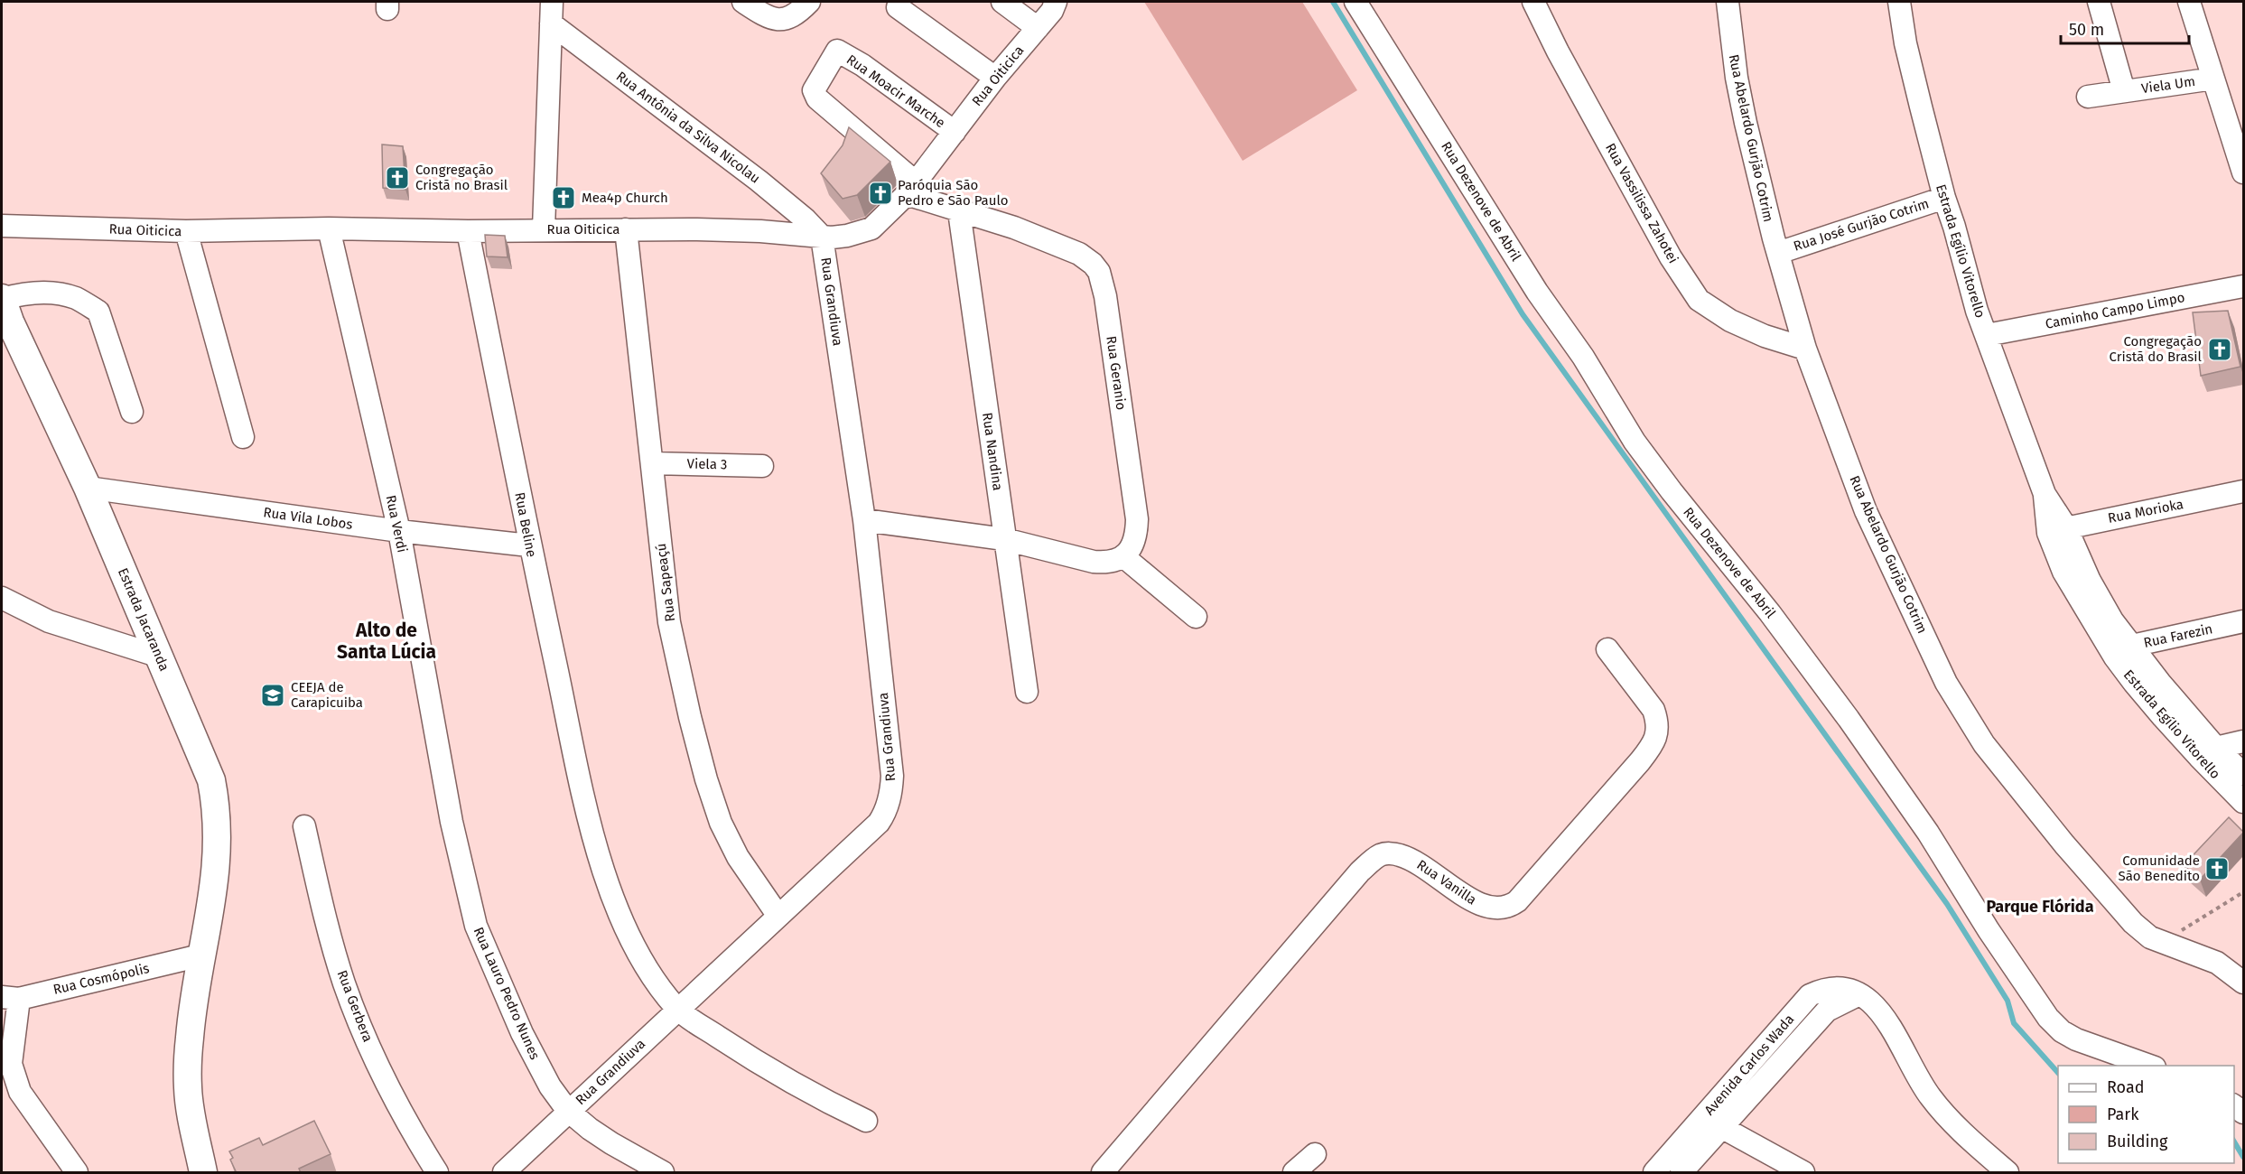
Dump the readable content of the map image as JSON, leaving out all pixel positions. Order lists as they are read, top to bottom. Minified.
{"streets":{"main road":["Estrada Jacaranda"],"street":["Rua Oiticica","Viela Um","Rua Moacir Marche","Rua Antônia da Silva Nicolau","Rua Abelardo Gurjão Cotrim","Rua Dezenove de Abril","Rua Vassilissa Zahotei","Rua José Gurjão Cotrim","Estrada Egílio Vitorello","Rua Grandiuva","Caminho Campo Limpo","Rua Geranio","Rua Nandina","Viela 3","Rua Morioka","Rua Vila Lobos","Rua Verdi","Rua Beline","Rua Sapeaçú","Rua Farezin","Rua Vanilla","Rua Cosmópolis","Rua Lauro Pedro Nunes","Rua Gerbera","Avenida Carlos Wada"]},"crossings":[["Rua Oiticica","Rua Moacir Marche"],["Rua Oiticica","Rua Antônia da Silva Nicolau"],["Rua Oiticica","Rua Grandiuva"],["Rua Oiticica","Rua Geranio"],["Rua Oiticica","Rua Verdi"],["Rua Oiticica","Rua Beline"],["Rua Oiticica","Rua Sapeaçú"],["Rua Moacir Marche","Rua Geranio"],["Rua Antônia da Silva Nicolau","Rua Grandiuva"],["Rua Abelardo Gurjão Cotrim","Rua Vassilissa Zahotei"],["Rua Abelardo Gurjão Cotrim","Rua José Gurjão Cotrim"],["Rua José Gurjão Cotrim","Estrada Egílio Vitorello"],["Estrada Egílio Vitorello","Caminho Campo Limpo"],["Estrada Egílio Vitorello","Rua Morioka"],["Estrada Egílio Vitorello","Rua Farezin"],["Rua Grandiuva","Rua Beline"],["Rua Grandiuva","Rua Sapeaçú"],["Rua Grandiuva","Rua Lauro Pedro Nunes"],["Rua Geranio","Rua Nandina"],["Viela 3","Rua Sapeaçú"],["Rua Vila Lobos","Rua Verdi"],["Rua Vila Lobos","Rua Beline"],["Rua Vila Lobos","Estrada Jacaranda"],["Rua Verdi","Rua Lauro Pedro Nunes"],["Estrada Jacaranda","Rua Cosmópolis"]],"districts":["Alto de Santa Lúcia","Parque Flórida"],"places":{"church":["Congregação Cristã no Brasil","Paróquia São Pedro e São Paulo","Mea4p Church","Congregação Cristã do Brasil","Comunidade São Benedito"],"school or university":["CEEJA de Carapicuiba"]},"legend":["Road","Park","Building"],"scale_bar":"50 m"}
